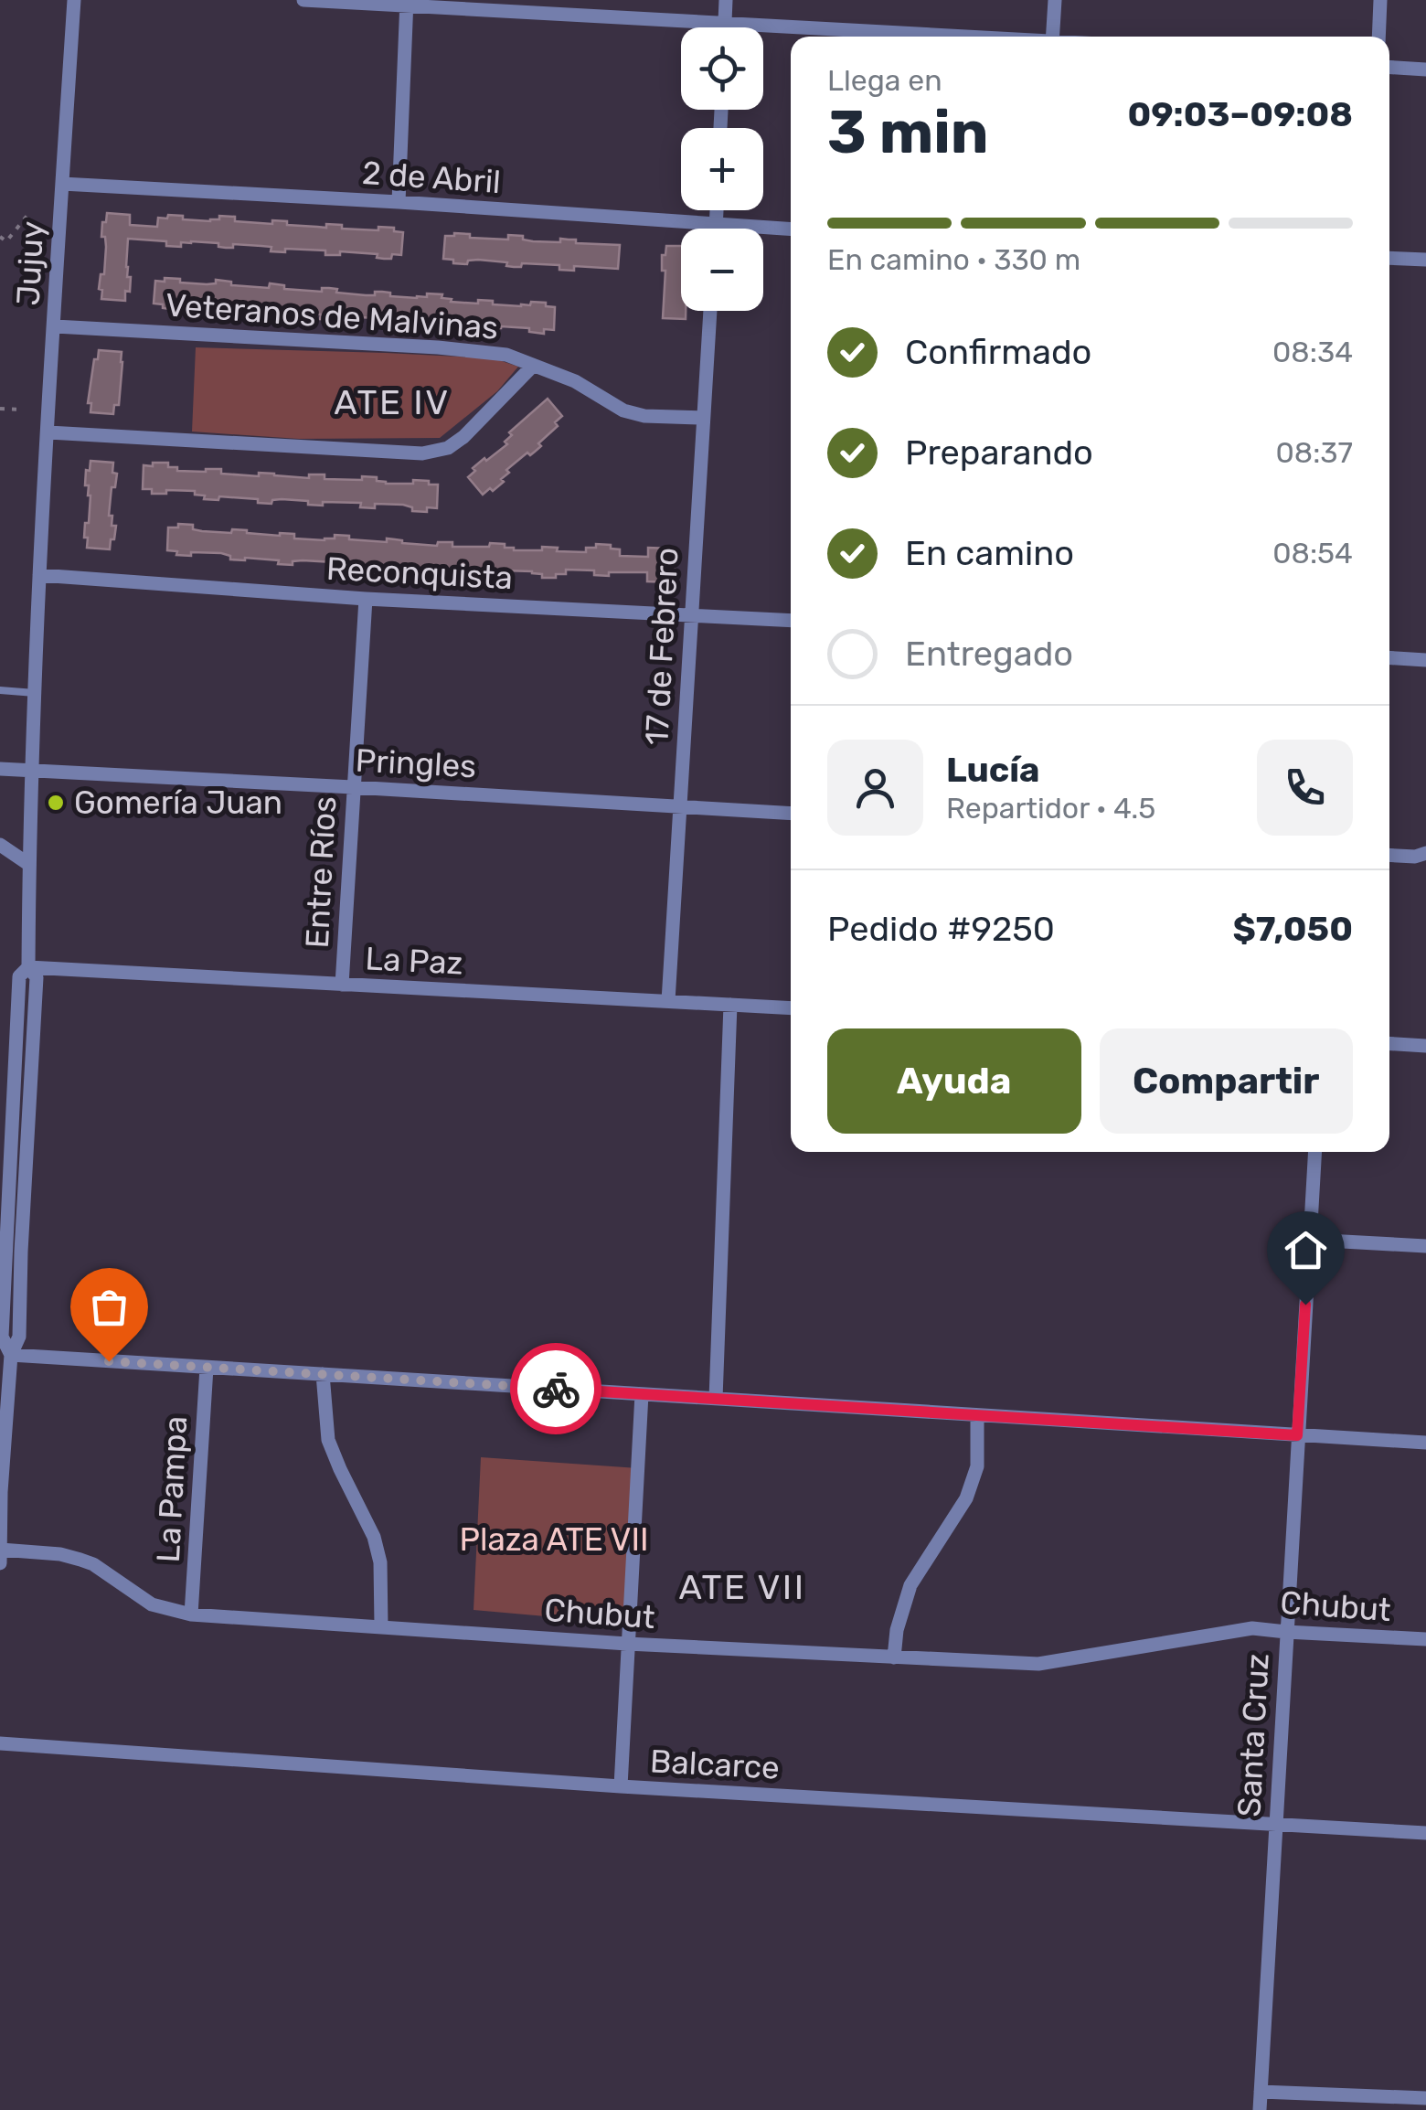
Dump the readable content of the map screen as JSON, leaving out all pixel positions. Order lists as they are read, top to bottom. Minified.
{"streets":{"street":["2 de Abril","Jujuy","Veteranos de Malvinas","Reconquista","17 de Febrero","Pringles","Entre Ríos","La Paz","La Pampa","Chubut","Santa Cruz","Balcarce"]},"crossings":[["2 de Abril","Jujuy"],["Jujuy","Veteranos de Malvinas"],["Jujuy","Reconquista"],["Jujuy","Pringles"],["Jujuy","La Paz"],["Veteranos de Malvinas","17 de Febrero"],["Reconquista","17 de Febrero"],["Reconquista","Entre Ríos"],["17 de Febrero","Pringles"],["17 de Febrero","La Paz"],["Pringles","Entre Ríos"],["Entre Ríos","La Paz"],["La Pampa","Chubut"],["Chubut","Santa Cruz"],["Santa Cruz","Balcarce"]],"districts":["ATE IV","ATE VII"],"parks":["Plaza ATE VII"],"places":["Gomería Juan"],"page":{"map_buttons":["+","−"],"heading":["3 min","Llega en","09:03–09:08"],"panel":["Lucía","Repartidor · 4.5","Pedido #9250","$7,050"],"bar":"En camino · 330 m","list":[["Confirmado","08:34"],["Preparando","08:37"],["En camino","08:54"],"Entregado"],"buttons":["Ayuda","Compartir"]}}
